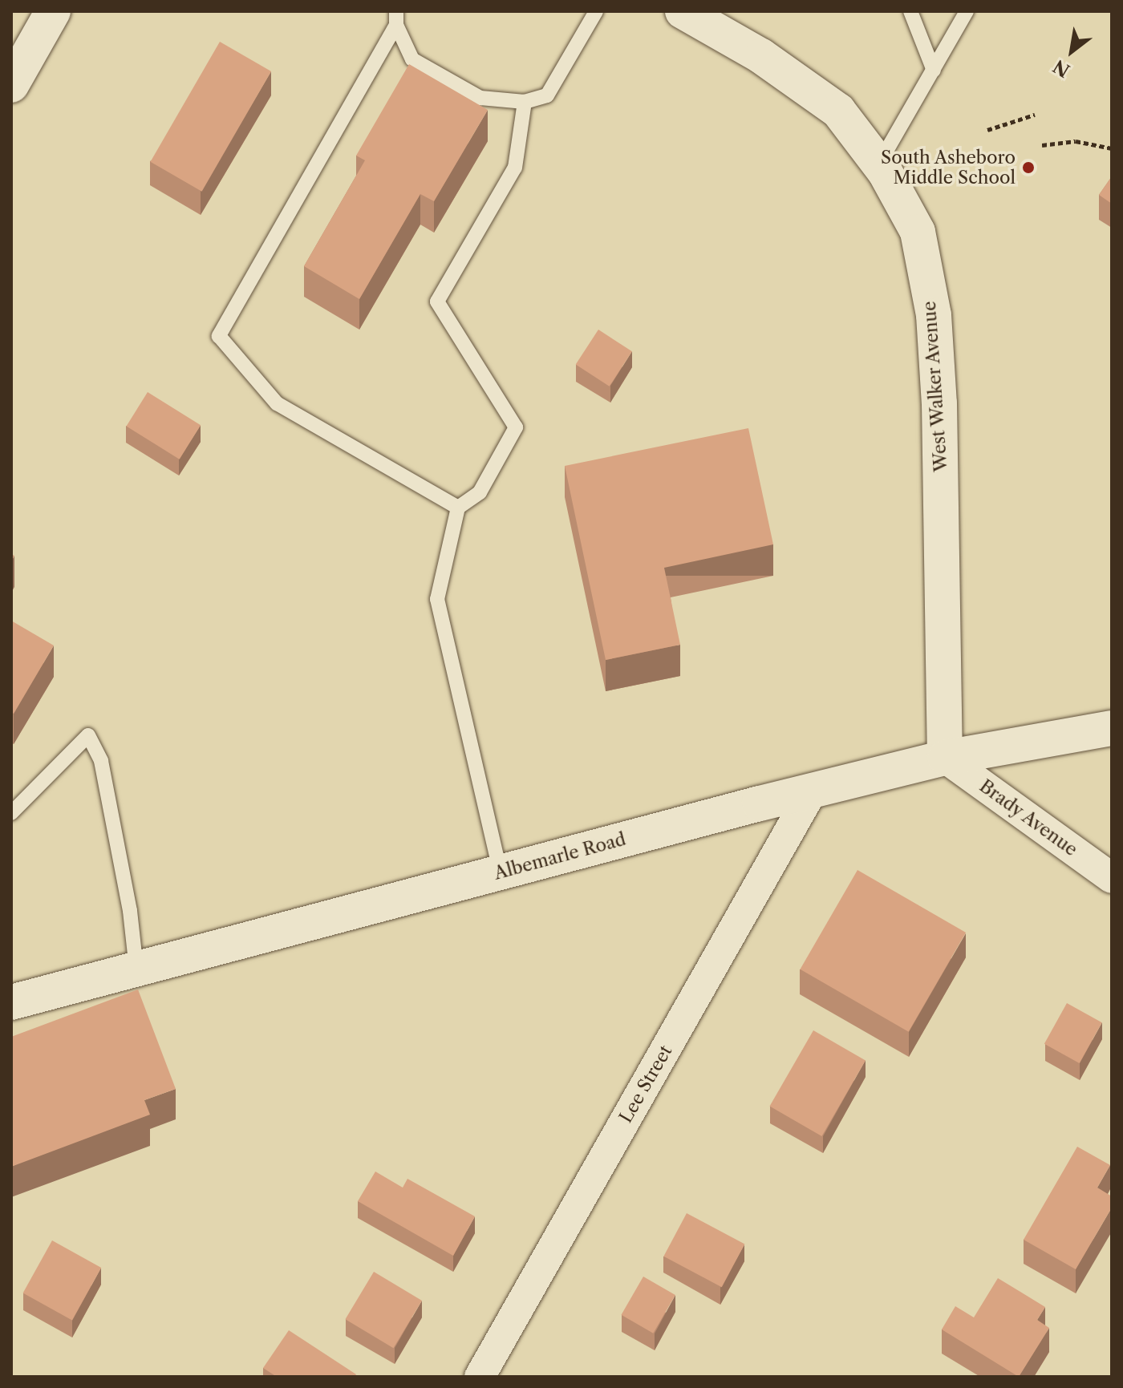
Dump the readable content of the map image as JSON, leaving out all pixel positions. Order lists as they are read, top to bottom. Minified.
{"streets":{"main road":["West Walker Avenue","Albemarle Road"],"street":["Brady Avenue","Lee Street"]},"crossings":[["West Walker Avenue","Brady Avenue"],["West Walker Avenue","Albemarle Road"],["Brady Avenue","Albemarle Road"],["Albemarle Road","Lee Street"]],"places":["South Asheboro Middle School"],"north":"bottom left"}
